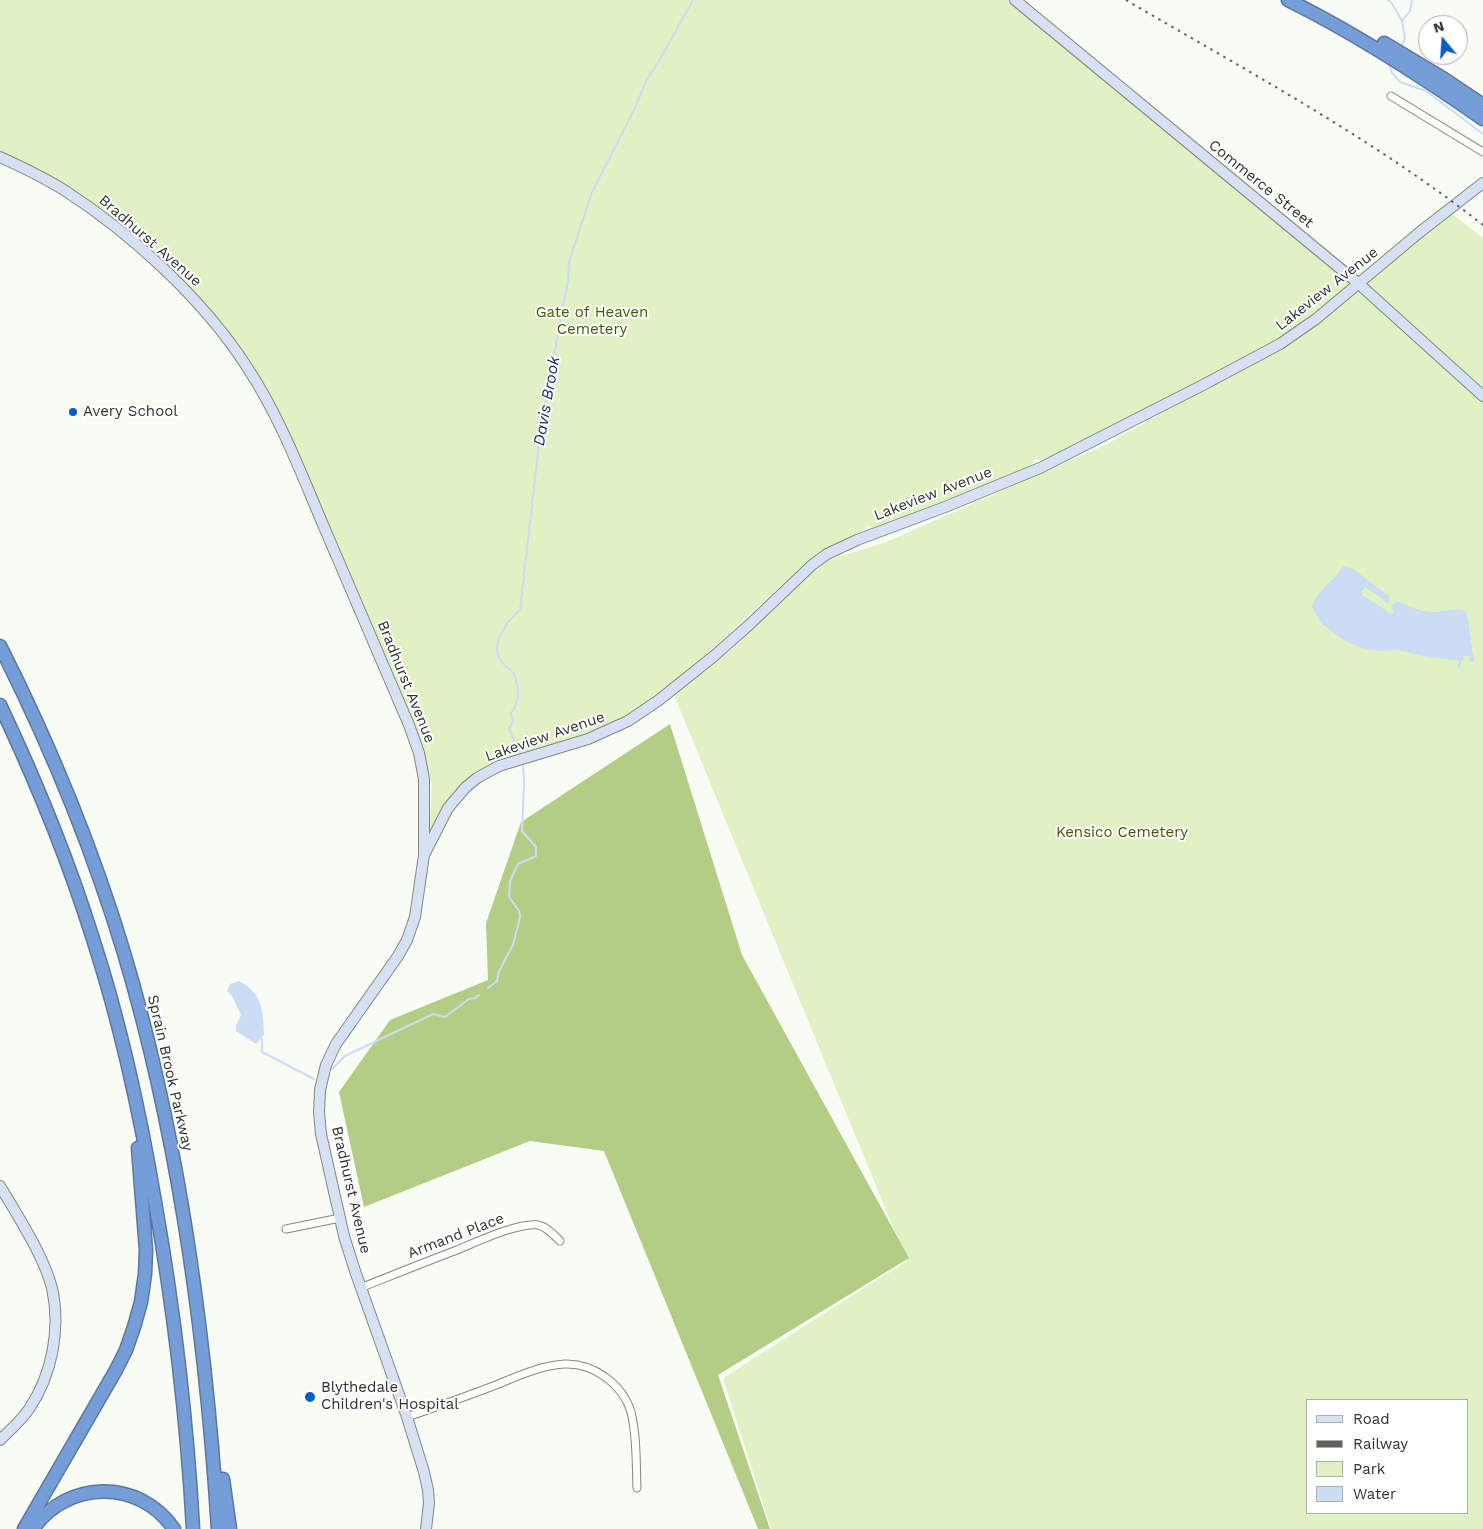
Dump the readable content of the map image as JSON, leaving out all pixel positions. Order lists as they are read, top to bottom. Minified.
{"streets":{"highway":["Sprain Brook Parkway"],"street":["Commerce Street","Bradhurst Avenue","Lakeview Avenue","Armand Place"]},"crossings":[["Commerce Street","Lakeview Avenue"],["Bradhurst Avenue","Lakeview Avenue"],["Bradhurst Avenue","Armand Place"]],"water":["Davis Brook"],"parks":["Gate of Heaven Cemetery","Kensico Cemetery"],"places":["Avery School","Blythedale Children's Hospital"],"legend":["Road","Railway","Park","Water"],"north":"top"}
